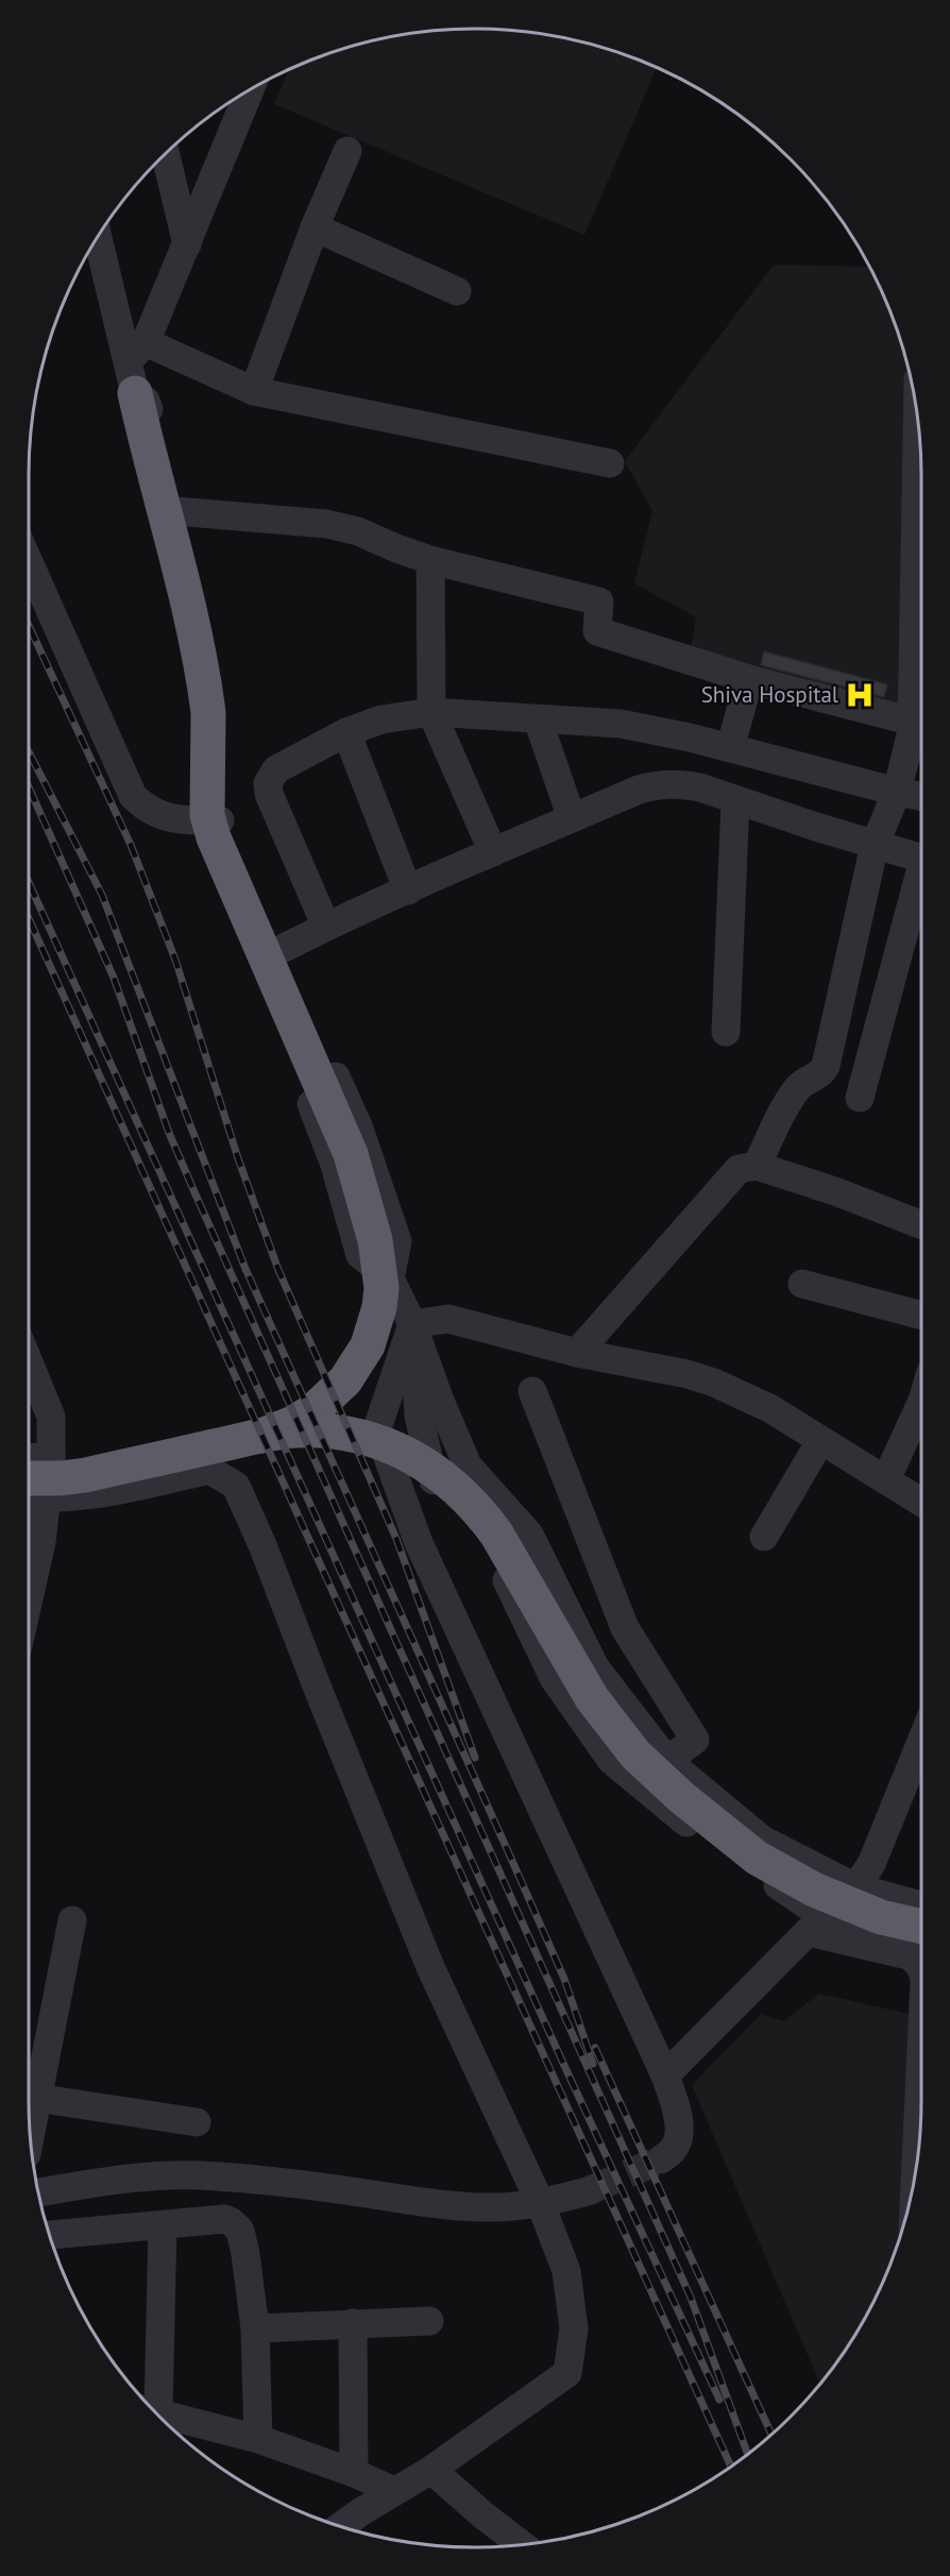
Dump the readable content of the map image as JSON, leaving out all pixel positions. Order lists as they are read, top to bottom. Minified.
{"places":{"hospital":["Shiva Hospital"]}}
